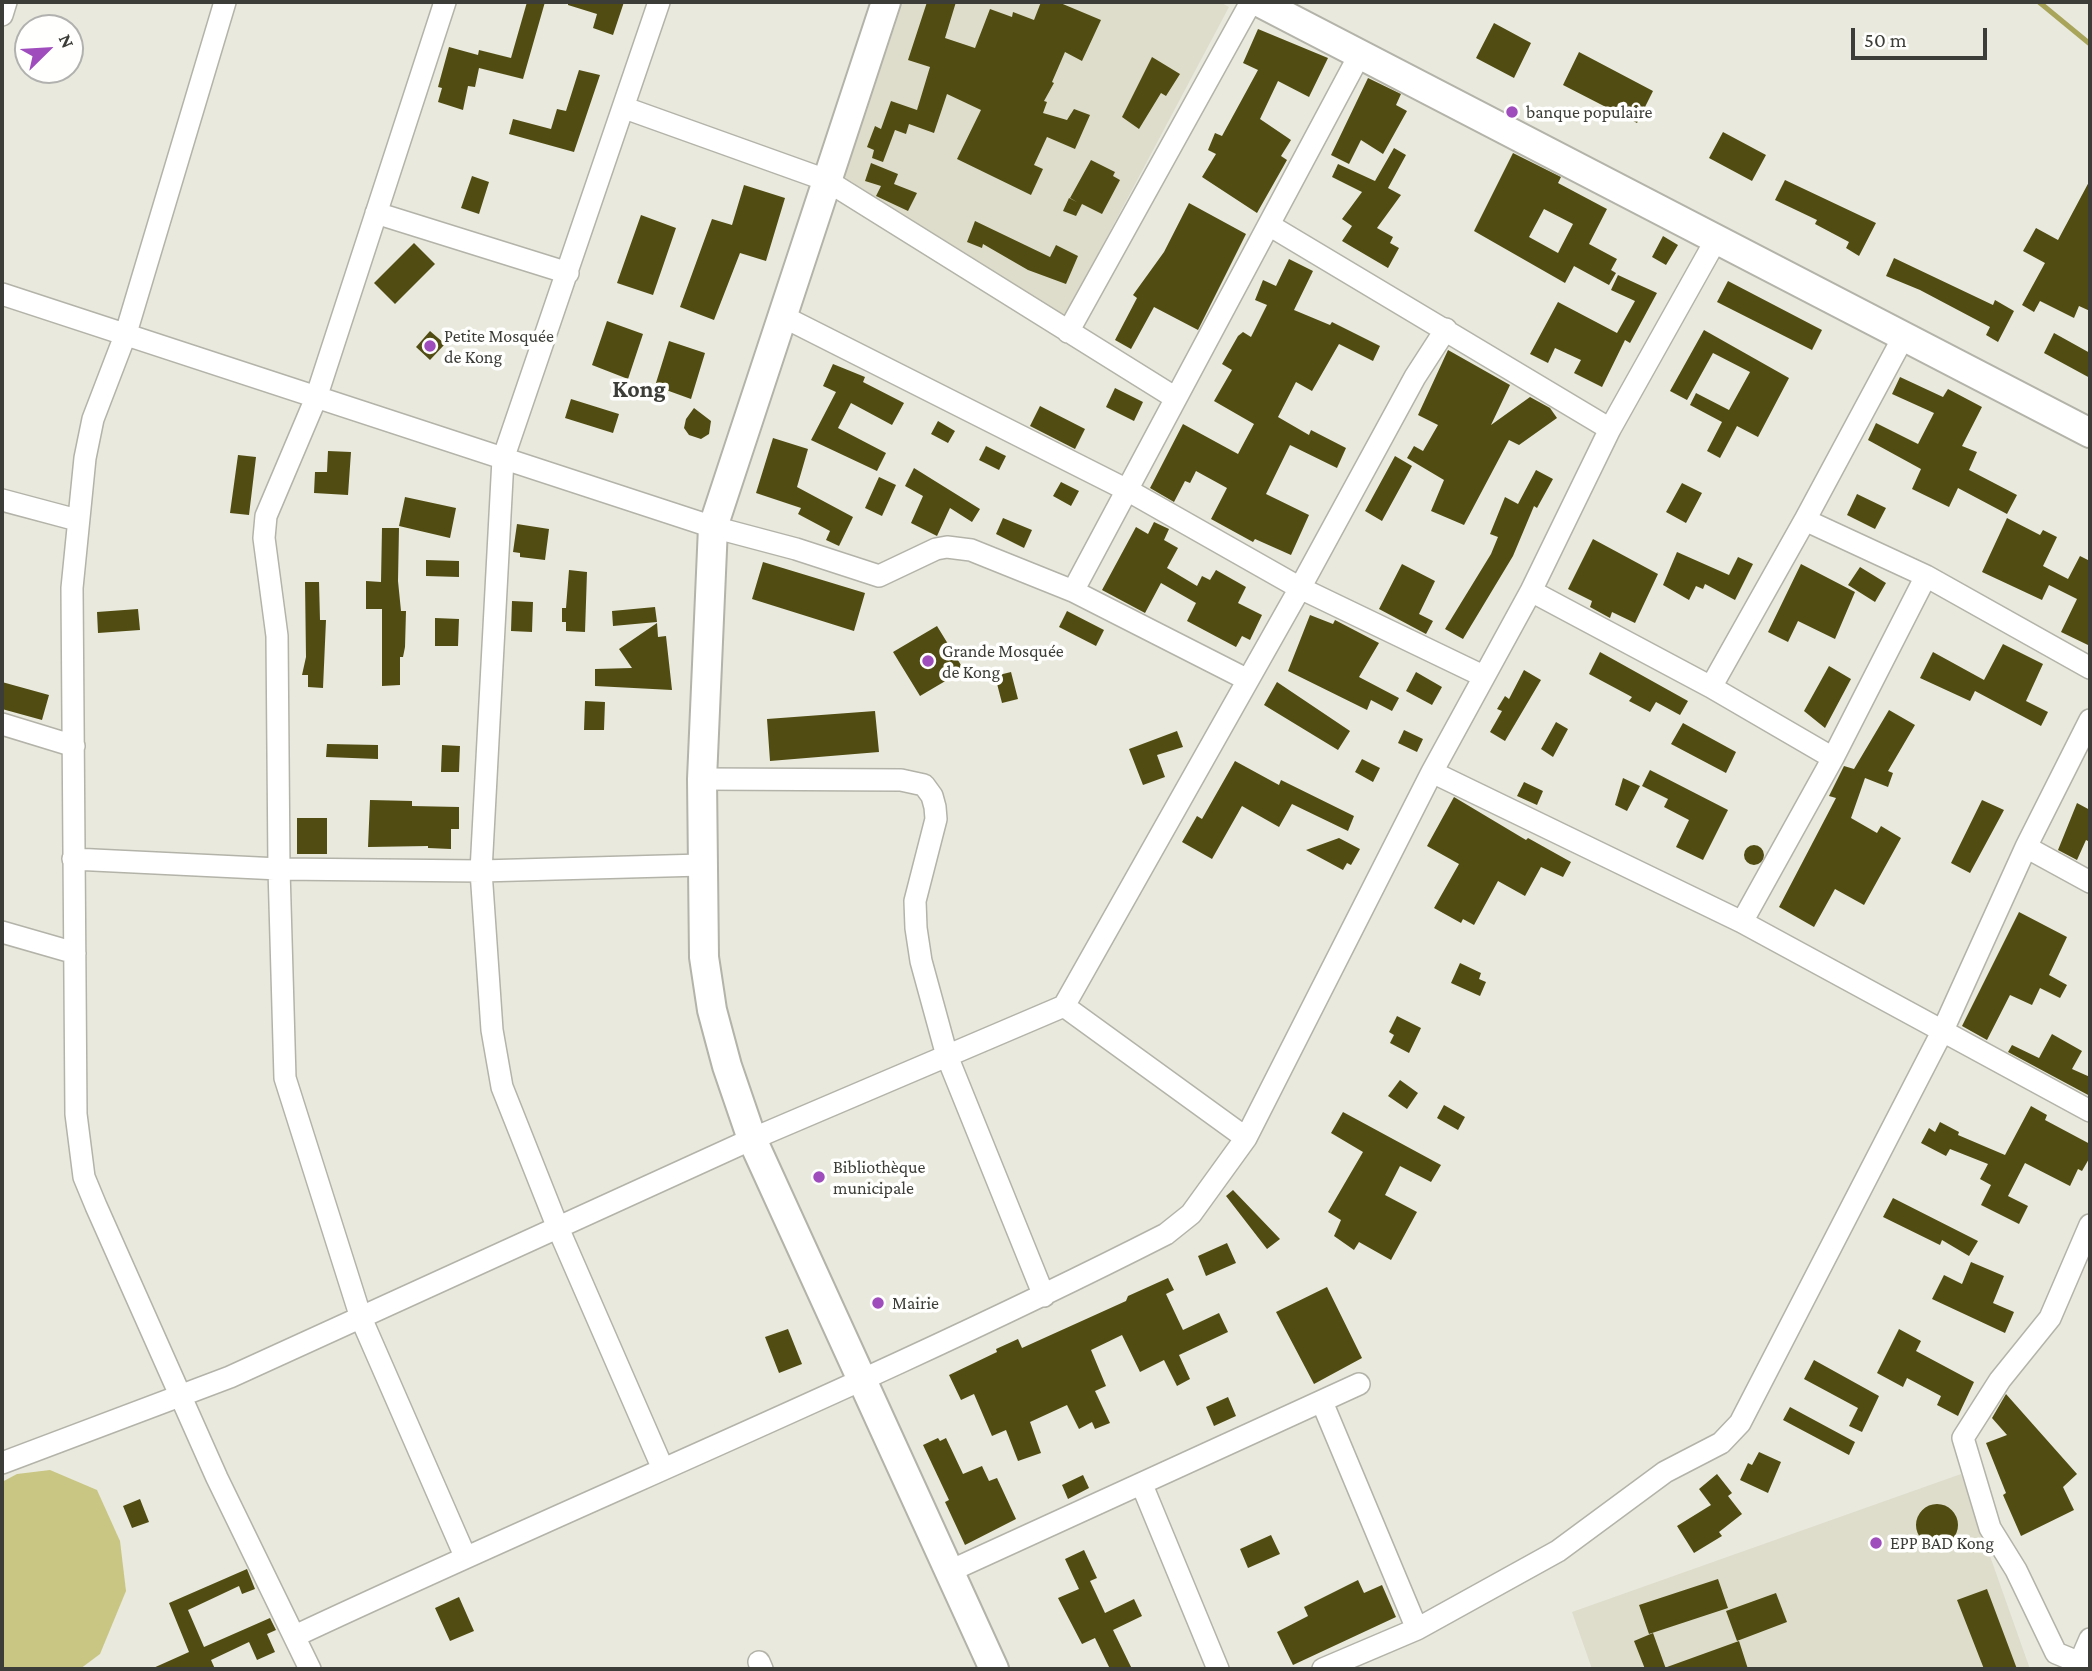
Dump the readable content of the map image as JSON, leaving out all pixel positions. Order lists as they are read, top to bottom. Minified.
{"districts":["Kong"],"places":["banque populaire","Petite Mosquée de Kong","Grande Mosquée de Kong","Bibliothèque municipale","Mairie","EPP BAD Kong"],"scale_bar":"50 m","north":"top right"}
